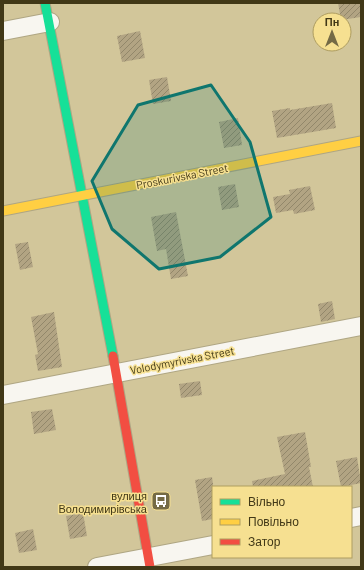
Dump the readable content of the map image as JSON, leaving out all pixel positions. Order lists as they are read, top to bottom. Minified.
{"streets":{"street":["Proskurivska Street","Volodymyrivska Street"]},"places":{"bus stop":["вулиця Володимирівська"]},"legend":["Вільно","Повільно","Затор"],"north":"top"}
